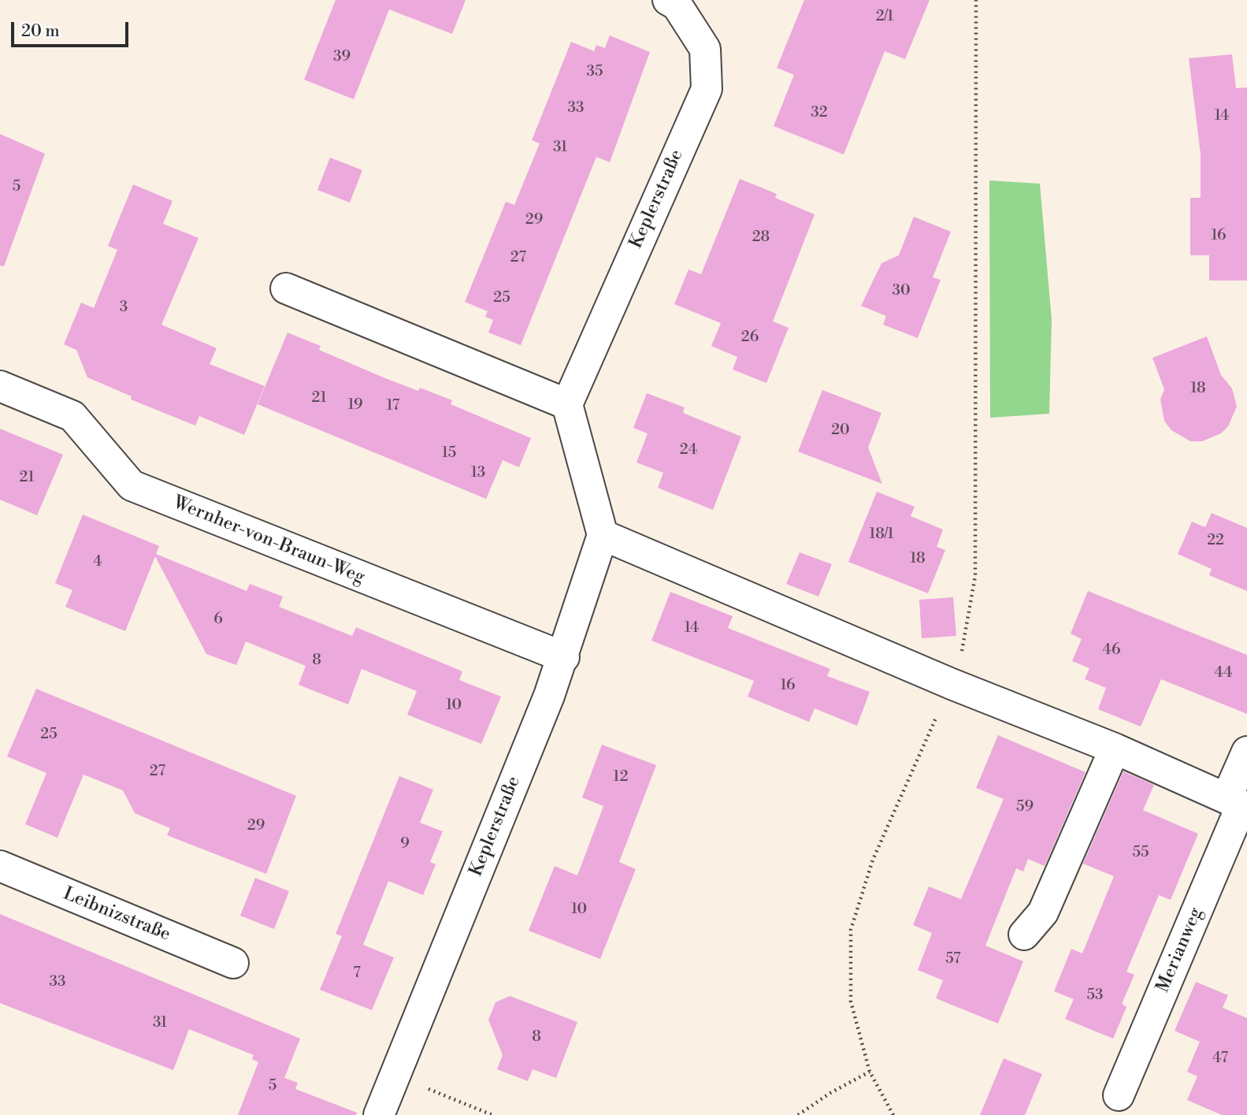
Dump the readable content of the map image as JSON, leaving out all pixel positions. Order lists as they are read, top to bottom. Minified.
{"streets":{"street":["Keplerstraße","Wernher-von-Braun-Weg","Leibnizstraße","Merianweg"]},"crossings":[["Keplerstraße","Wernher-von-Braun-Weg"]],"house_numbers":["2/1","39","35","33","32","14","31","5","29","16","28","27","30","25","3","26","18","21","19","17","20","24","15","13","21","18/1","22","18","4","6","14","46","8","44","16","10","25","27","12","59","29","9","55","10","57","7","33","53","31","8","47","5"],"scale_bar":"20 m"}
